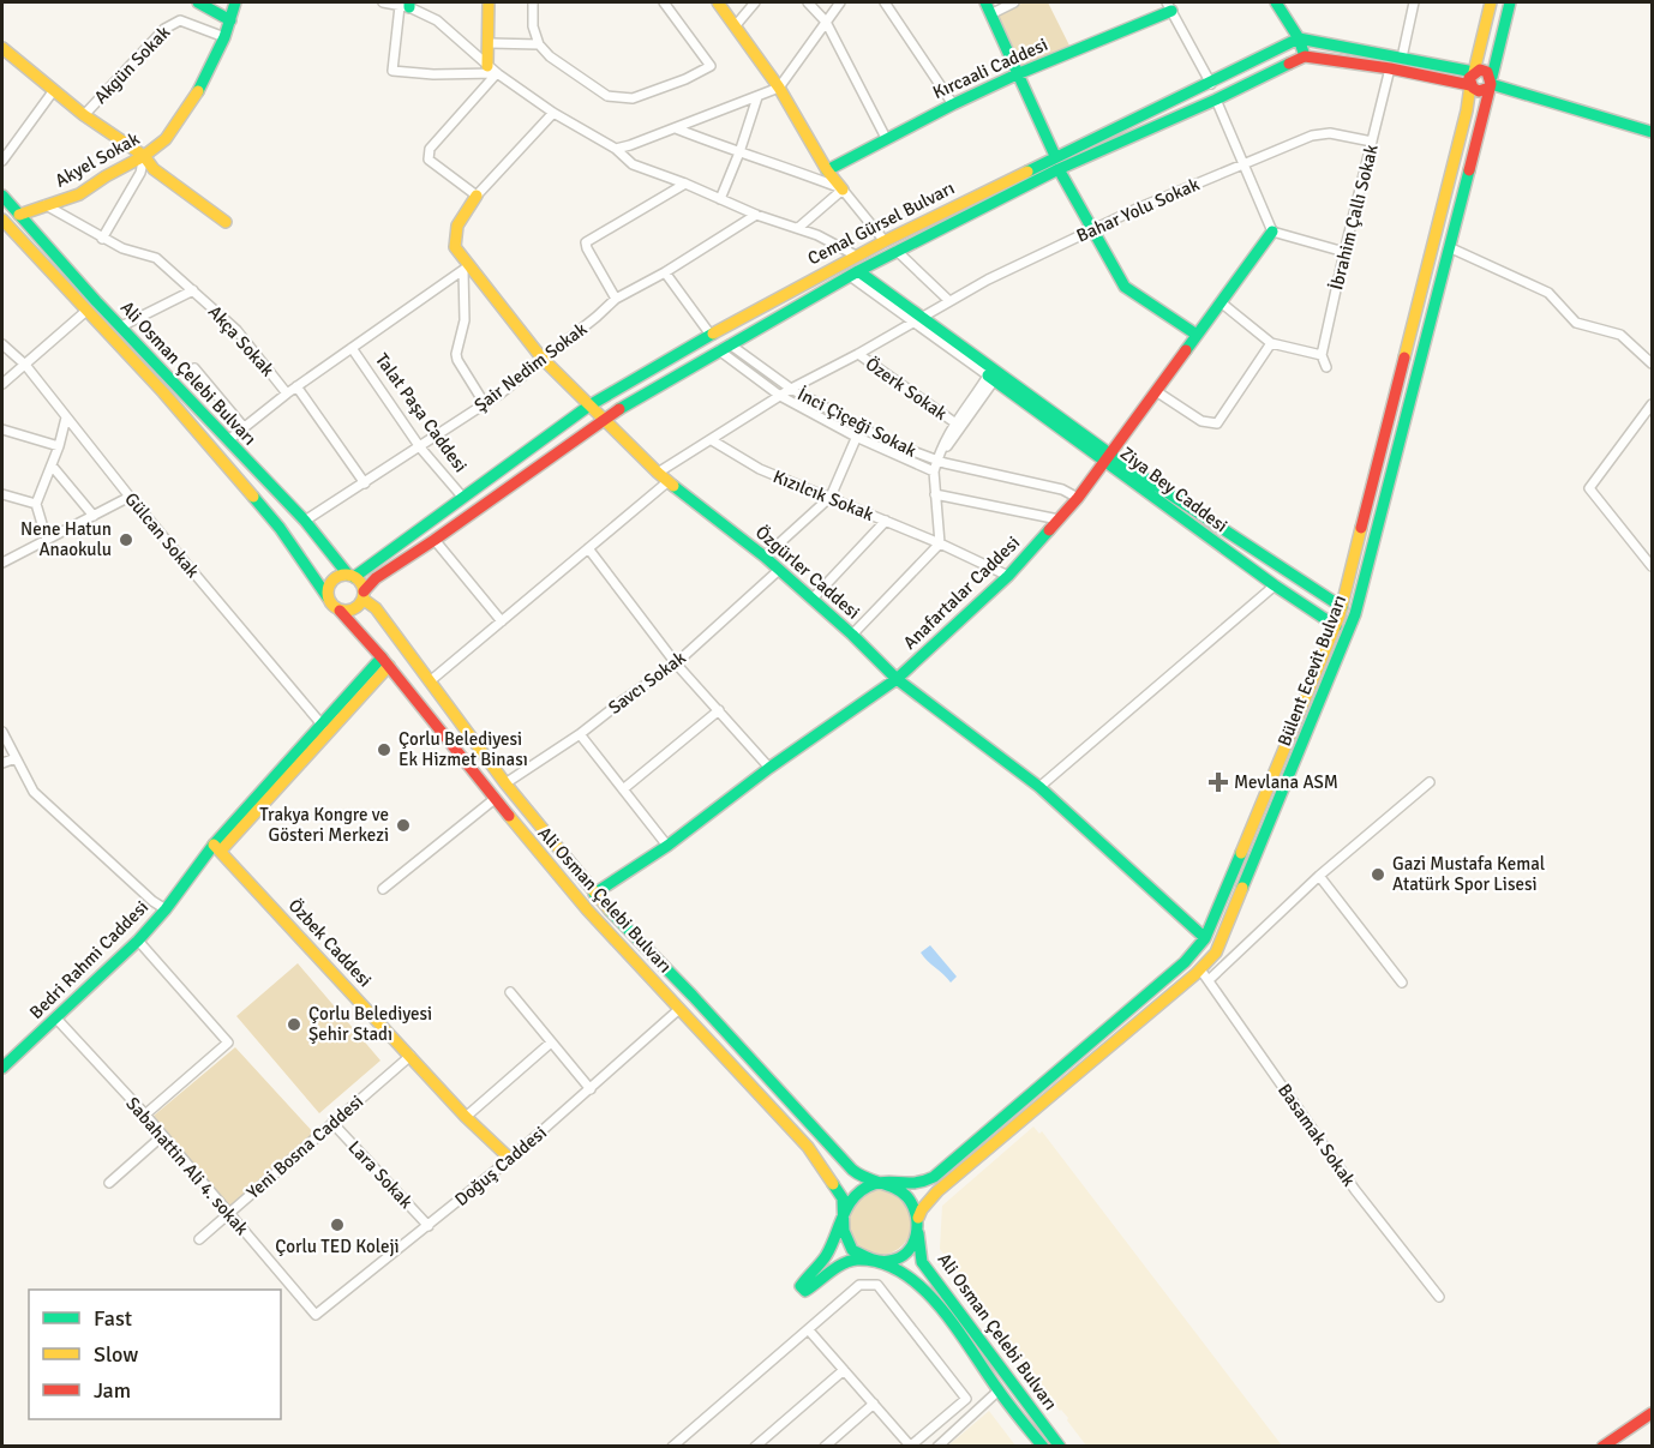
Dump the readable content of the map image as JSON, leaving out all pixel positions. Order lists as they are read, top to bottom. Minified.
{"streets":{"street":["Akgün Sokak","Kırcaali Caddesi","Akyel Sokak","Bahar Yolu Sokak","İbrahim Çallı Sokak","Cemal Gürsel Bulvarı","Akça Sokak","Şair Nedim Sokak","Ali Osman Çelebi Bulvarı","Özerk Sokak","Talat Paşa Caddesi","İnci Çiçeği Sokak","Ziya Bey Caddesi","Kızılcık Sokak","Gülcan Sokak","Özgürler Caddesi","Anafartalar Caddesi","Bülent Ecevit Bulvarı","Savcı Sokak","Özbek Caddesi","Bedri Rahmi Caddesi","Basamak Sokak","Yeni Bosna Caddesi","Sabahattin Ali 4. sokak","Doğuş Caddesi","Lara Sokak"]},"crossings":[["Akgün Sokak","Akyel Sokak"],["Akyel Sokak","Akça Sokak"],["Akyel Sokak","Ali Osman Çelebi Bulvarı"],["Bahar Yolu Sokak","İbrahim Çallı Sokak"],["Bahar Yolu Sokak","Özerk Sokak"],["Bahar Yolu Sokak","İnci Çiçeği Sokak"],["Bahar Yolu Sokak","Ziya Bey Caddesi"],["Bahar Yolu Sokak","Kızılcık Sokak"],["Bahar Yolu Sokak","Özgürler Caddesi"],["Cemal Gürsel Bulvarı","Ali Osman Çelebi Bulvarı"],["Cemal Gürsel Bulvarı","Talat Paşa Caddesi"],["Cemal Gürsel Bulvarı","İnci Çiçeği Sokak"],["Cemal Gürsel Bulvarı","Ziya Bey Caddesi"],["Cemal Gürsel Bulvarı","Özgürler Caddesi"],["Şair Nedim Sokak","Ali Osman Çelebi Bulvarı"],["Şair Nedim Sokak","Talat Paşa Caddesi"],["Şair Nedim Sokak","Özgürler Caddesi"],["Ali Osman Çelebi Bulvarı","Anafartalar Caddesi"],["Ali Osman Çelebi Bulvarı","Bülent Ecevit Bulvarı"],["Ali Osman Çelebi Bulvarı","Savcı Sokak"],["Ali Osman Çelebi Bulvarı","Bedri Rahmi Caddesi"],["Ali Osman Çelebi Bulvarı","Doğuş Caddesi"],["İnci Çiçeği Sokak","Anafartalar Caddesi"],["Ziya Bey Caddesi","Anafartalar Caddesi"],["Kızılcık Sokak","Anafartalar Caddesi"],["Gülcan Sokak","Bedri Rahmi Caddesi"],["Özgürler Caddesi","Anafartalar Caddesi"],["Özgürler Caddesi","Savcı Sokak"],["Bülent Ecevit Bulvarı","Basamak Sokak"],["Özbek Caddesi","Bedri Rahmi Caddesi"],["Özbek Caddesi","Yeni Bosna Caddesi"],["Özbek Caddesi","Doğuş Caddesi"],["Bedri Rahmi Caddesi","Sabahattin Ali 4. sokak"],["Yeni Bosna Caddesi","Sabahattin Ali 4. sokak"],["Yeni Bosna Caddesi","Lara Sokak"],["Sabahattin Ali 4. sokak","Doğuş Caddesi"],["Doğuş Caddesi","Lara Sokak"]],"places":{"other":["Nene Hatun Anaokulu","Çorlu Belediyesi Ek Hizmet Binası","Trakya Kongre ve Gösteri Merkezi","Gazi Mustafa Kemal Atatürk Spor Lisesi","Çorlu Belediyesi Şehir Stadı","Çorlu TED Koleji"],"health":["Mevlana ASM"]},"legend":["Fast","Slow","Jam"]}
